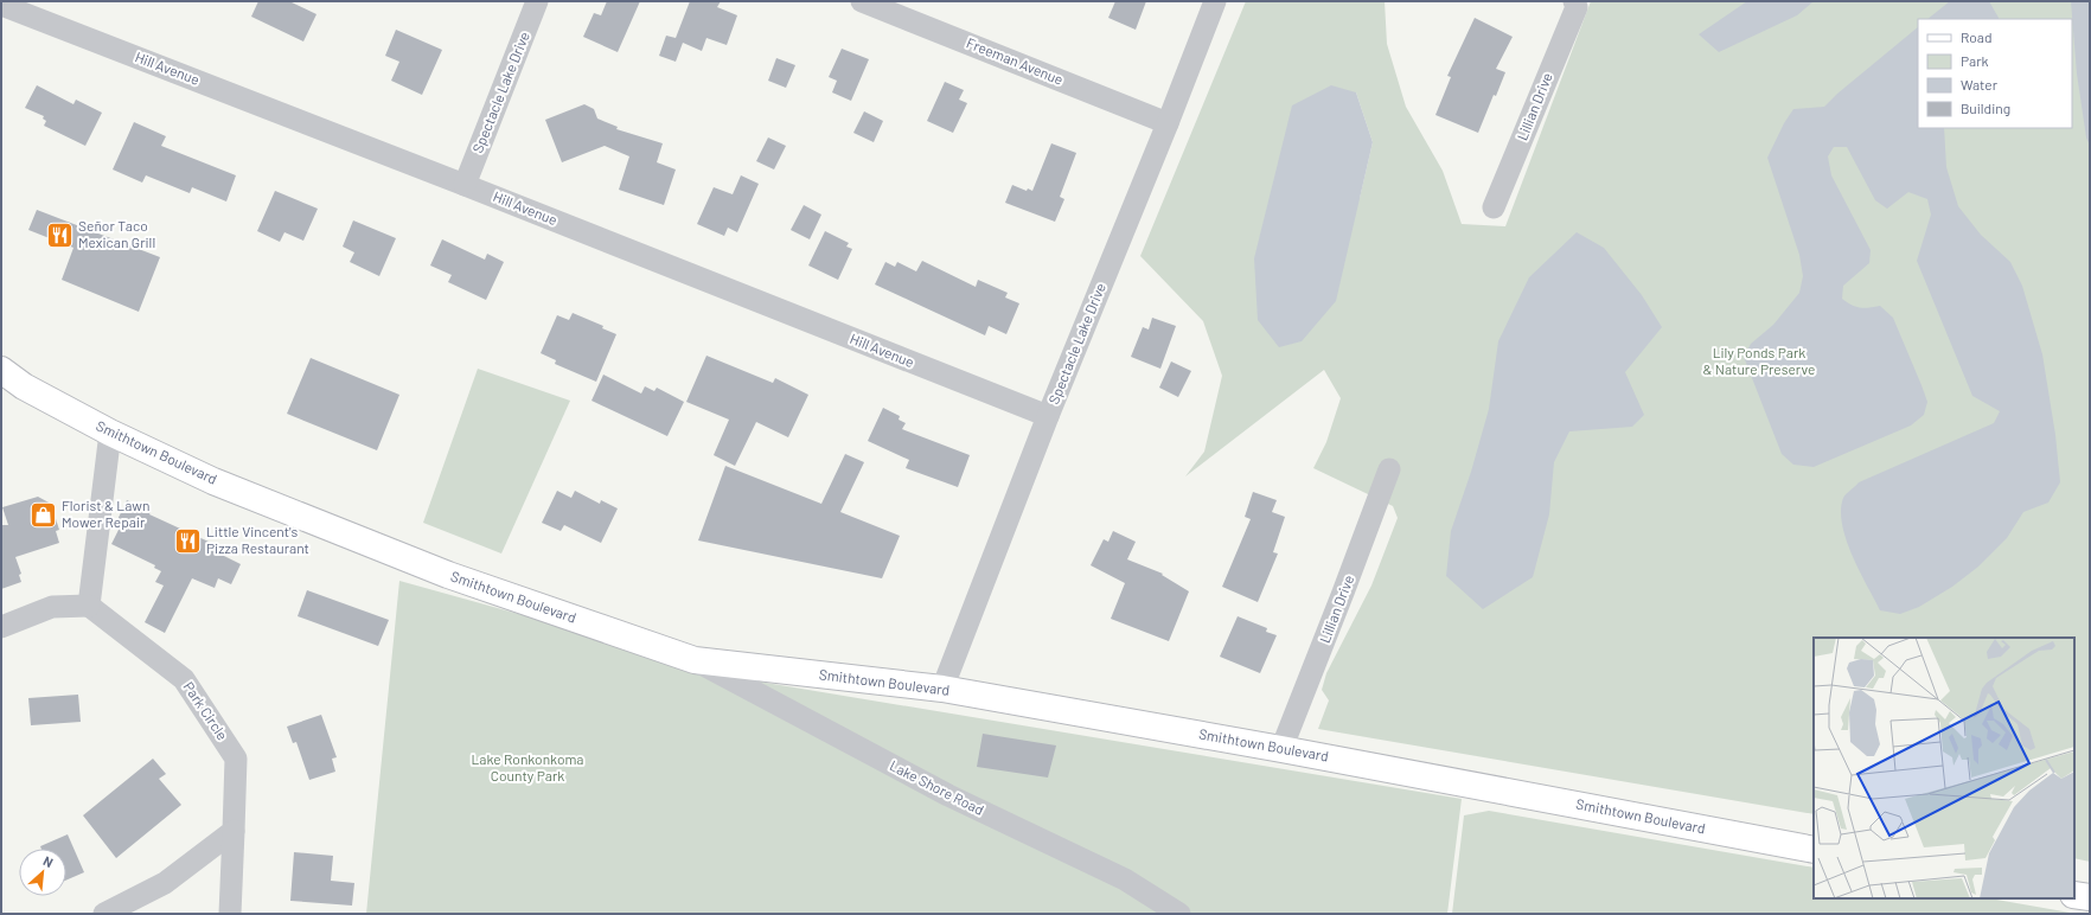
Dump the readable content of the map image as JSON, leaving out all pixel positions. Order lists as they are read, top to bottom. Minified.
{"streets":{"main road":["Smithtown Boulevard"],"street":["Freeman Avenue","Hill Avenue","Spectacle Lake Drive","Lillian Drive","Park Circle","Lake Shore Road"]},"crossings":[["Freeman Avenue","Spectacle Lake Drive"],["Hill Avenue","Spectacle Lake Drive"],["Spectacle Lake Drive","Smithtown Boulevard"],["Lillian Drive","Smithtown Boulevard"],["Smithtown Boulevard","Lake Shore Road"]],"parks":["Lily Ponds Park & Nature Preserve","Lake Ronkonkoma County Park"],"places":{"restaurant":["Señor Taco Mexican Grill","Little Vincent's Pizza Restaurant"],"shop":["Florist & Lawn Mower Repair"]},"legend":["Road","Park","Water","Building"],"north":"top right"}
